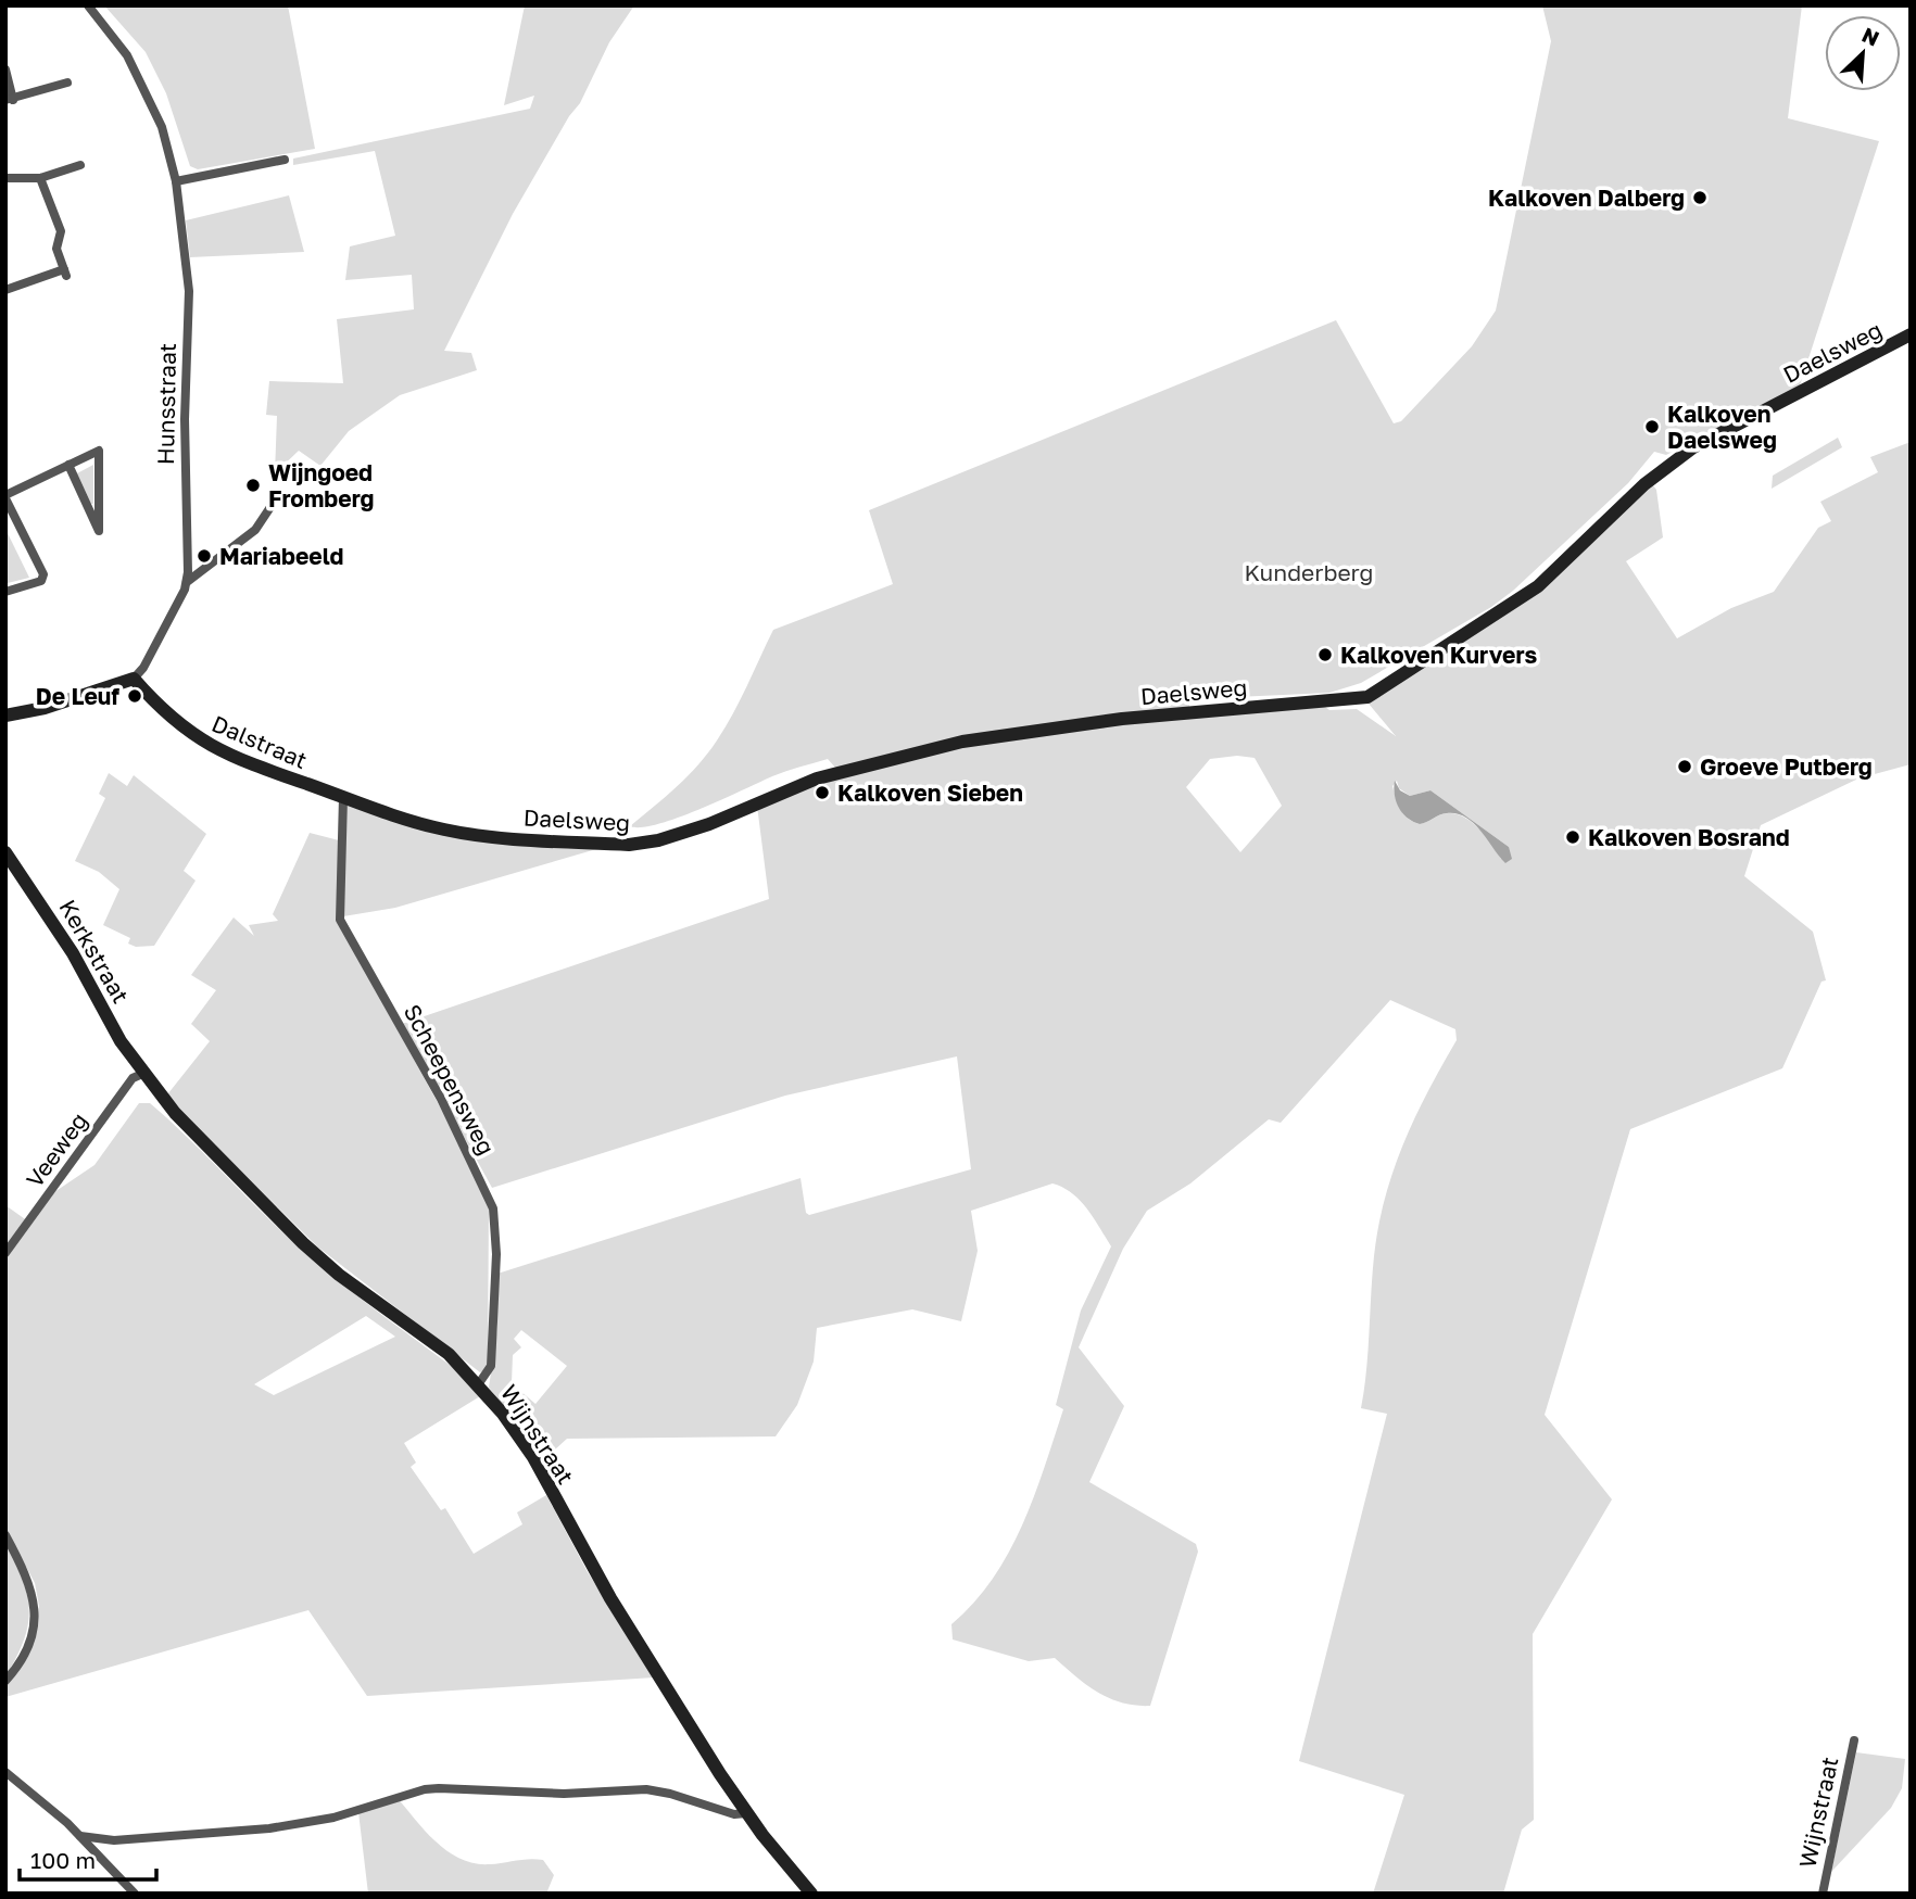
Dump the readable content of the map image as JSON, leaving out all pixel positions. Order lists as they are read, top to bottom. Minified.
{"streets":{"street":["Daelsweg","Hunsstraat","Dalstraat","Kerkstraat","Scheepensweg","Veeweg","Wijnstraat"]},"crossings":[["Daelsweg","Dalstraat"],["Hunsstraat","Dalstraat"],["Dalstraat","Scheepensweg"],["Kerkstraat","Veeweg"],["Kerkstraat","Wijnstraat"],["Scheepensweg","Wijnstraat"],["Veeweg","Wijnstraat"]],"parks":["Kunderberg"],"places":["Kalkoven Dalberg","Kalkoven Daelsweg","Wijngoed Fromberg","Mariabeeld","Kalkoven Kurvers","De Leuf","Groeve Putberg","Kalkoven Sieben","Kalkoven Bosrand"],"scale_bar":"100 m","north":"top right"}
